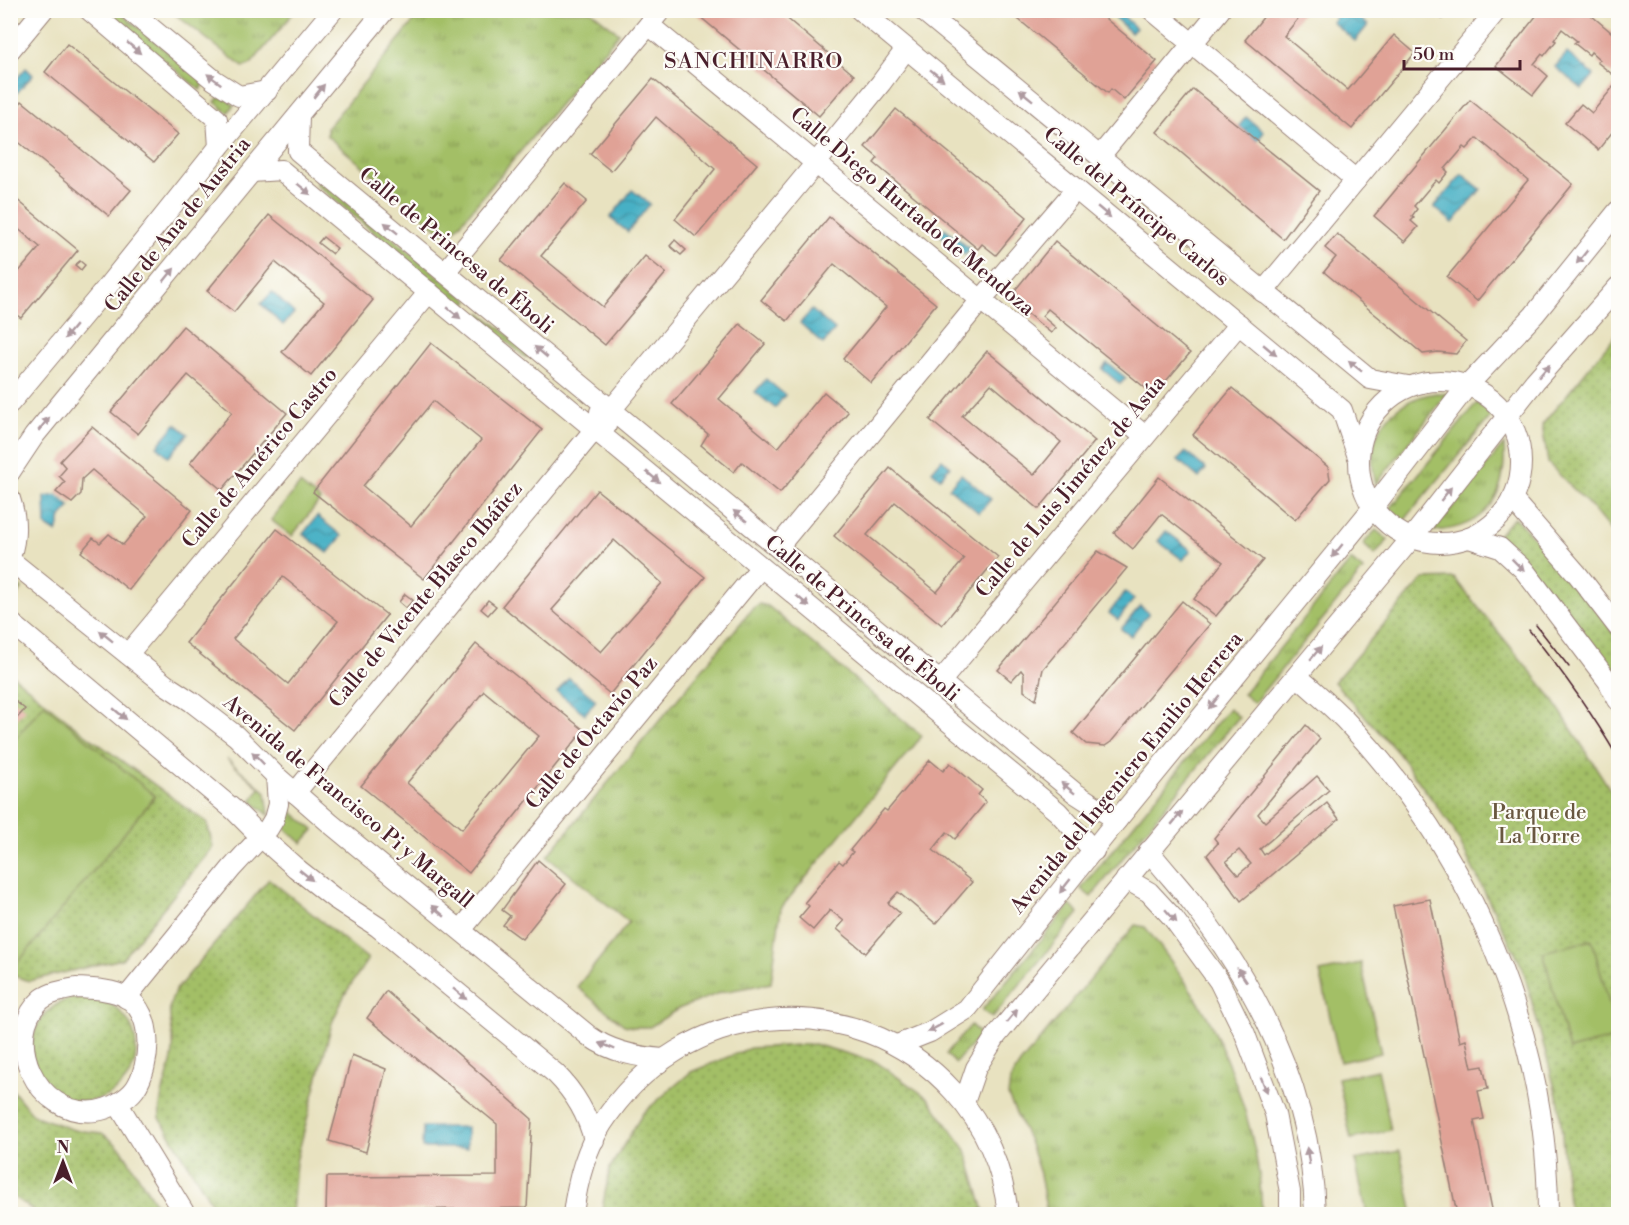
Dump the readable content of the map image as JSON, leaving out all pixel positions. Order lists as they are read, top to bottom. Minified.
{"streets":{"street":["Calle del Príncipe Carlos","Calle Diego Hurtado de Mendoza","Calle de Ana de Austria","Calle de Princesa de Éboli","Calle de Américo Castro","Calle de Luis Jiménez de Asúa","Calle de Vicente Blasco Ibáñez","Calle de Octavio Paz","Avenida del Ingeniero Emilio Herrera","Avenida de Francisco Pi y Margall"]},"crossings":[["Calle del Príncipe Carlos","Calle de Luis Jiménez de Asúa"],["Calle Diego Hurtado de Mendoza","Calle de Luis Jiménez de Asúa"],["Calle de Ana de Austria","Calle de Princesa de Éboli"],["Calle de Princesa de Éboli","Calle de Américo Castro"],["Calle de Princesa de Éboli","Calle de Luis Jiménez de Asúa"],["Calle de Princesa de Éboli","Calle de Vicente Blasco Ibáñez"],["Calle de Princesa de Éboli","Calle de Octavio Paz"],["Calle de Princesa de Éboli","Avenida del Ingeniero Emilio Herrera"],["Calle de Américo Castro","Avenida de Francisco Pi y Margall"],["Calle de Vicente Blasco Ibáñez","Avenida de Francisco Pi y Margall"],["Calle de Octavio Paz","Avenida de Francisco Pi y Margall"]],"districts":["SANCHINARRO"],"parks":["Parque de La Torre"],"scale_bar":"50 m","north":"top"}
